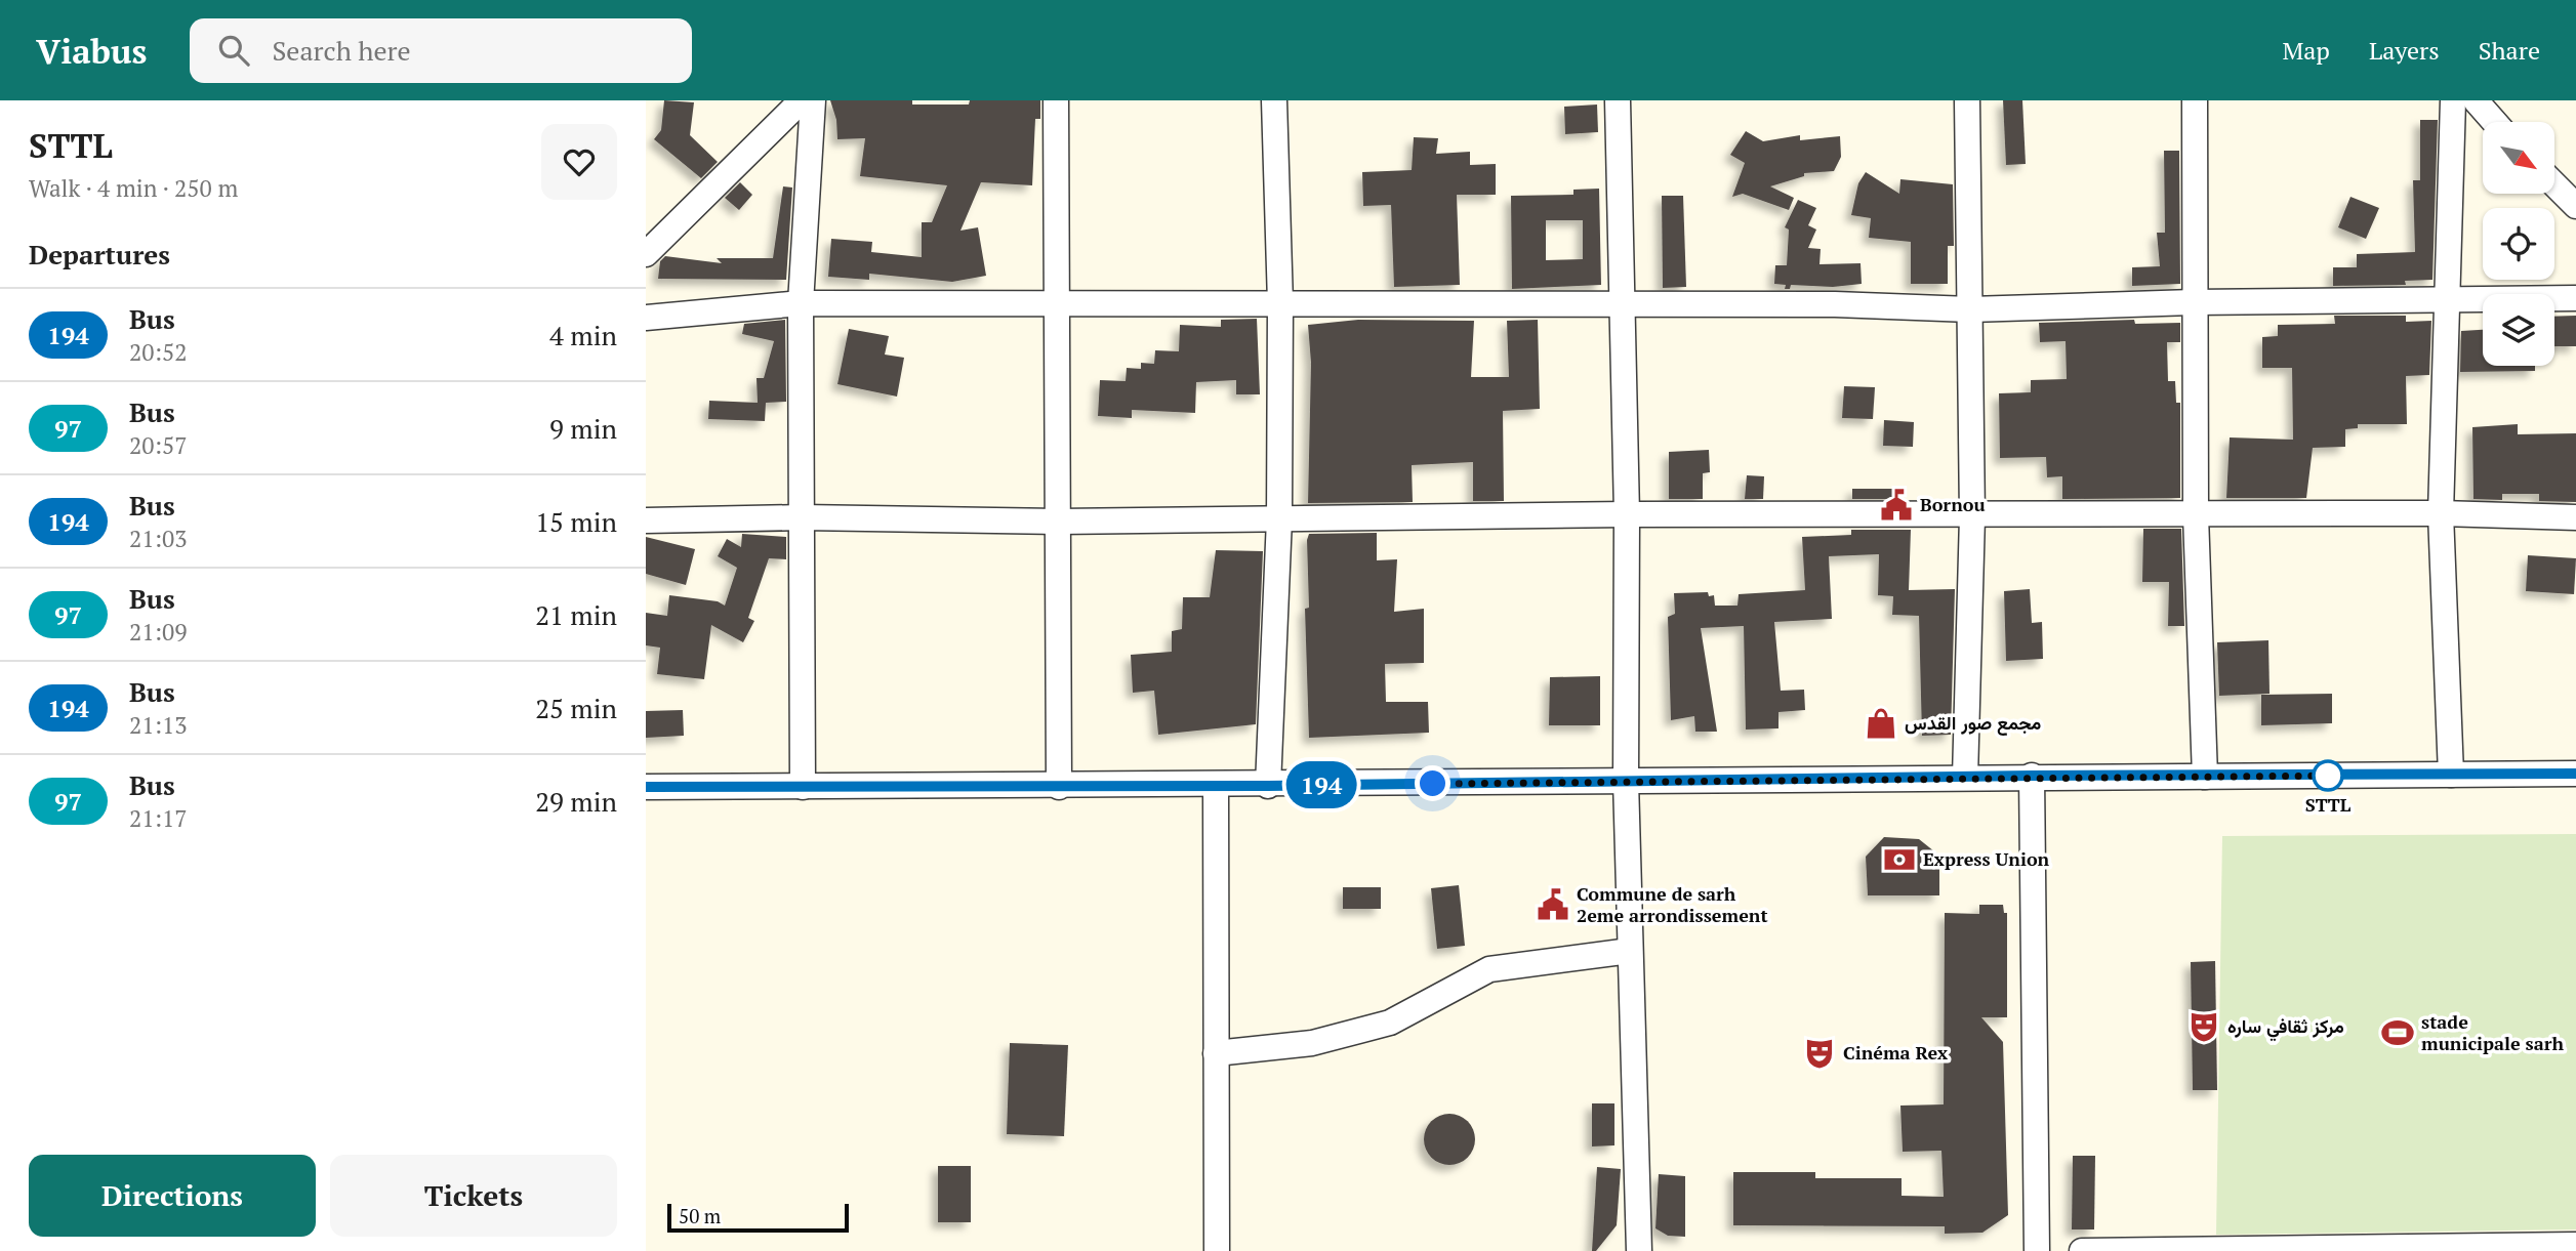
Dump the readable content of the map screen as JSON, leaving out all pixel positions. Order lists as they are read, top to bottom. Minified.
{"places":{"public building":["Bornou","Commune de sarh 2eme arrondissement"],"shop":["مجمع صور القدس"],"other":["STTL"],"bank":["Express Union"],"theatre":["مركز ثقافي ساره","Cinéma Rex"],"sports":["stade municipale sarh"]},"lines":["bus line 194"],"scale_bar":"50 m","north":"bottom right","page":{"header":"Viabus","search":"Search here","nav":["Map","Layers","Share"],"heading":[["STTL","Walk · 4 min · 250 m"],"Departures"],"on_map":"194","list":[{"mark":"194","name":"Bus","note":"20:52","value":"4 min"},{"mark":"97","name":"Bus","note":"20:57","value":"9 min"},{"mark":"194","name":"Bus","note":"21:03","value":"15 min"},{"mark":"97","name":"Bus","note":"21:09","value":"21 min"},{"mark":"194","name":"Bus","note":"21:13","value":"25 min"},{"mark":"97","name":"Bus","note":"21:17","value":"29 min"}],"buttons":["Directions","Tickets"],"scale":"50 m"}}
